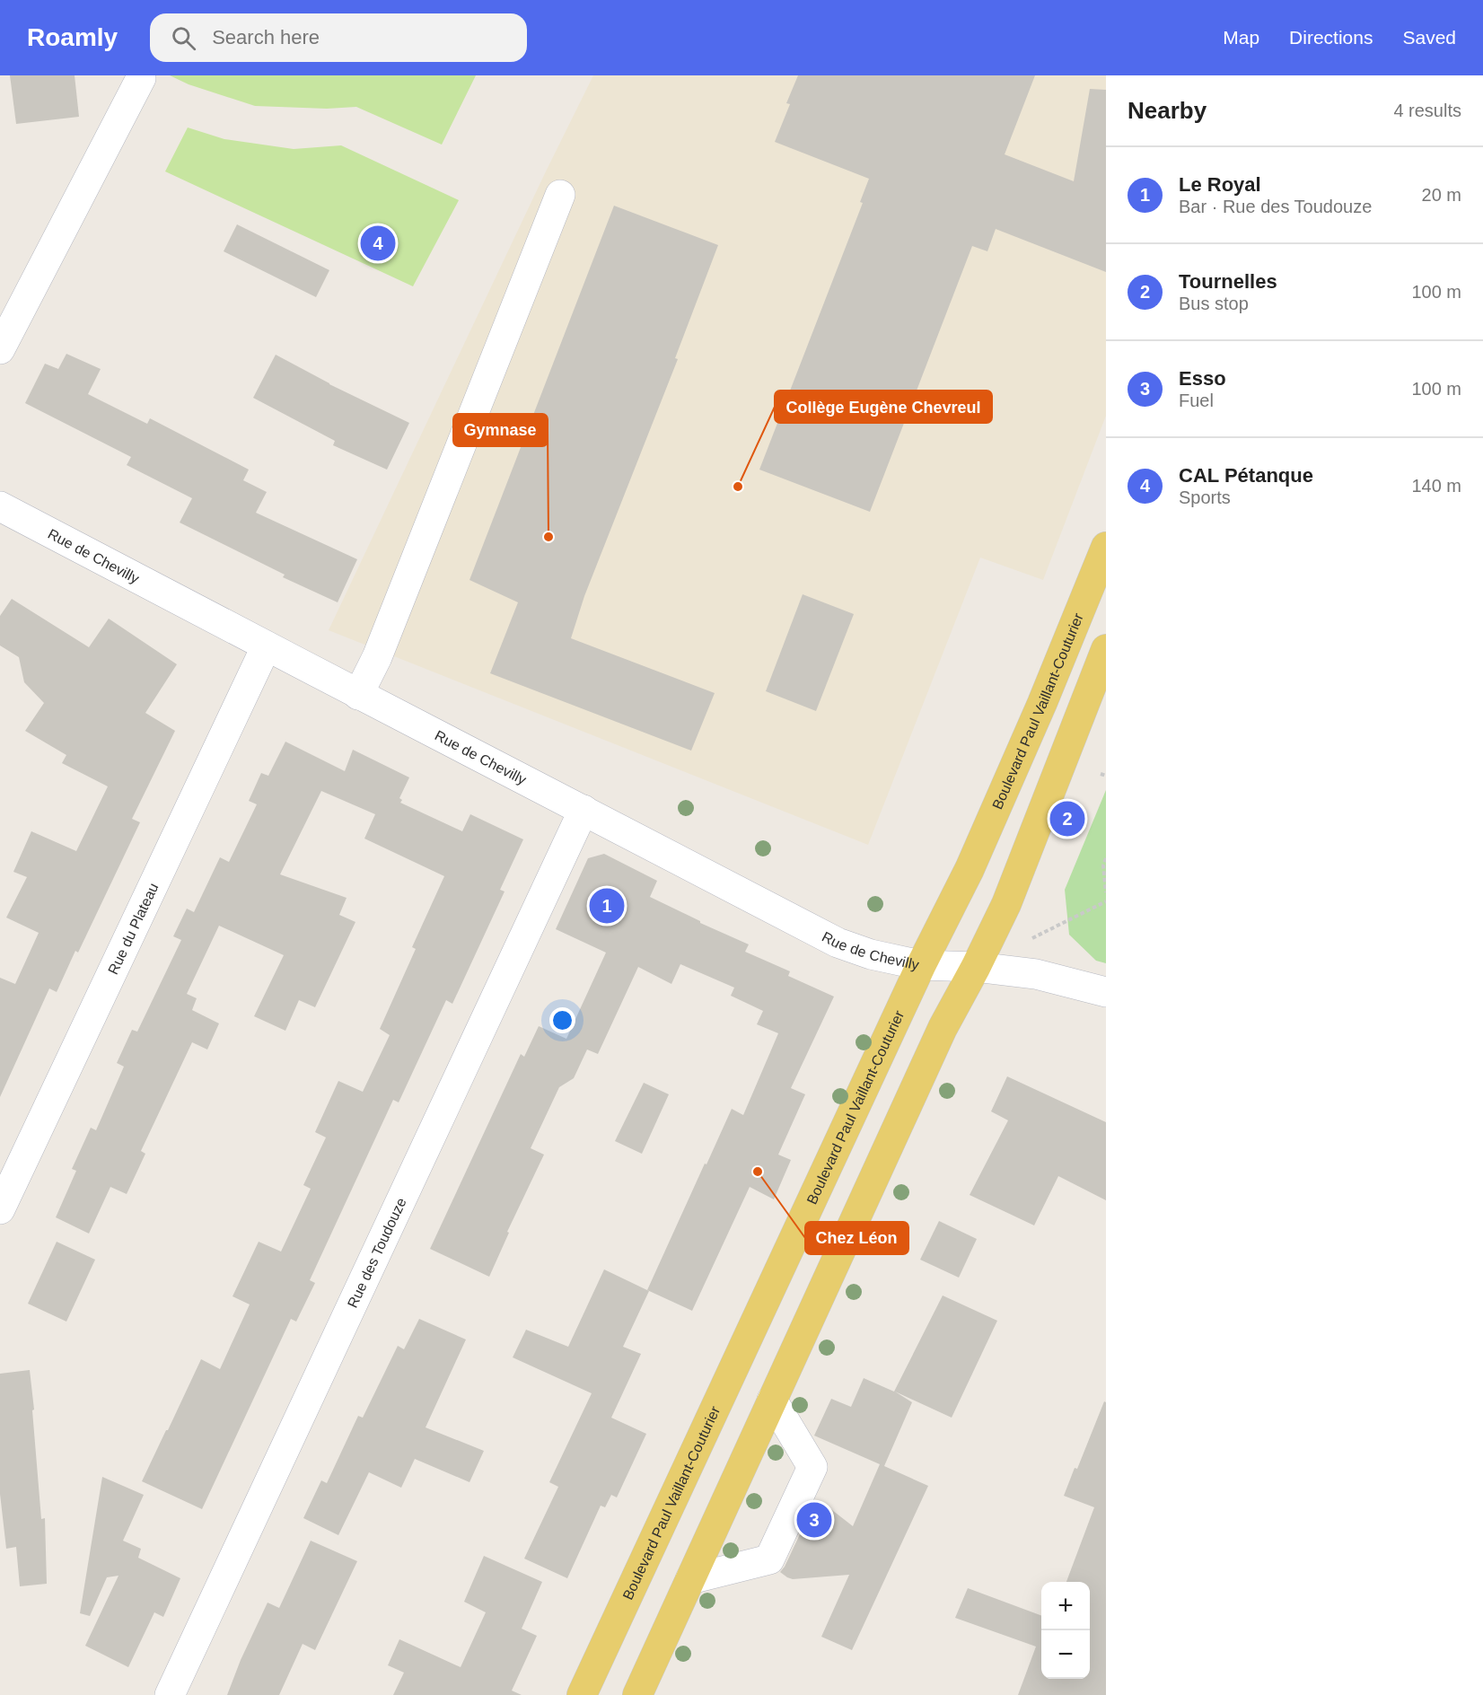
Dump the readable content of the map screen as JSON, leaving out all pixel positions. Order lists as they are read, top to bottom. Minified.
{"streets":{"main road":["Boulevard Paul Vaillant-Couturier"],"street":["Rue de Chevilly","Rue du Plateau","Rue des Toudouze"]},"crossings":[["Rue de Chevilly","Boulevard Paul Vaillant-Couturier"],["Rue de Chevilly","Rue du Plateau"],["Rue de Chevilly","Rue des Toudouze"]],"places":["Collège Eugène Chevreul","Gymnase","Chez Léon"],"page":{"header":"Roamly","search":"Search here","nav":["Map","Directions","Saved"],"heading":["Nearby","4 results"],"list":[{"mark":"1","name":"Le Royal","note":"Bar · Rue des Toudouze","value":"20 m"},{"mark":"2","name":"Tournelles","note":"Bus stop","value":"100 m"},{"mark":"3","name":"Esso","note":"Fuel","value":"100 m"},{"mark":"4","name":"CAL Pétanque","note":"Sports","value":"140 m"}],"pins":["4","2","1","3"],"map_buttons":["+","−"]}}
